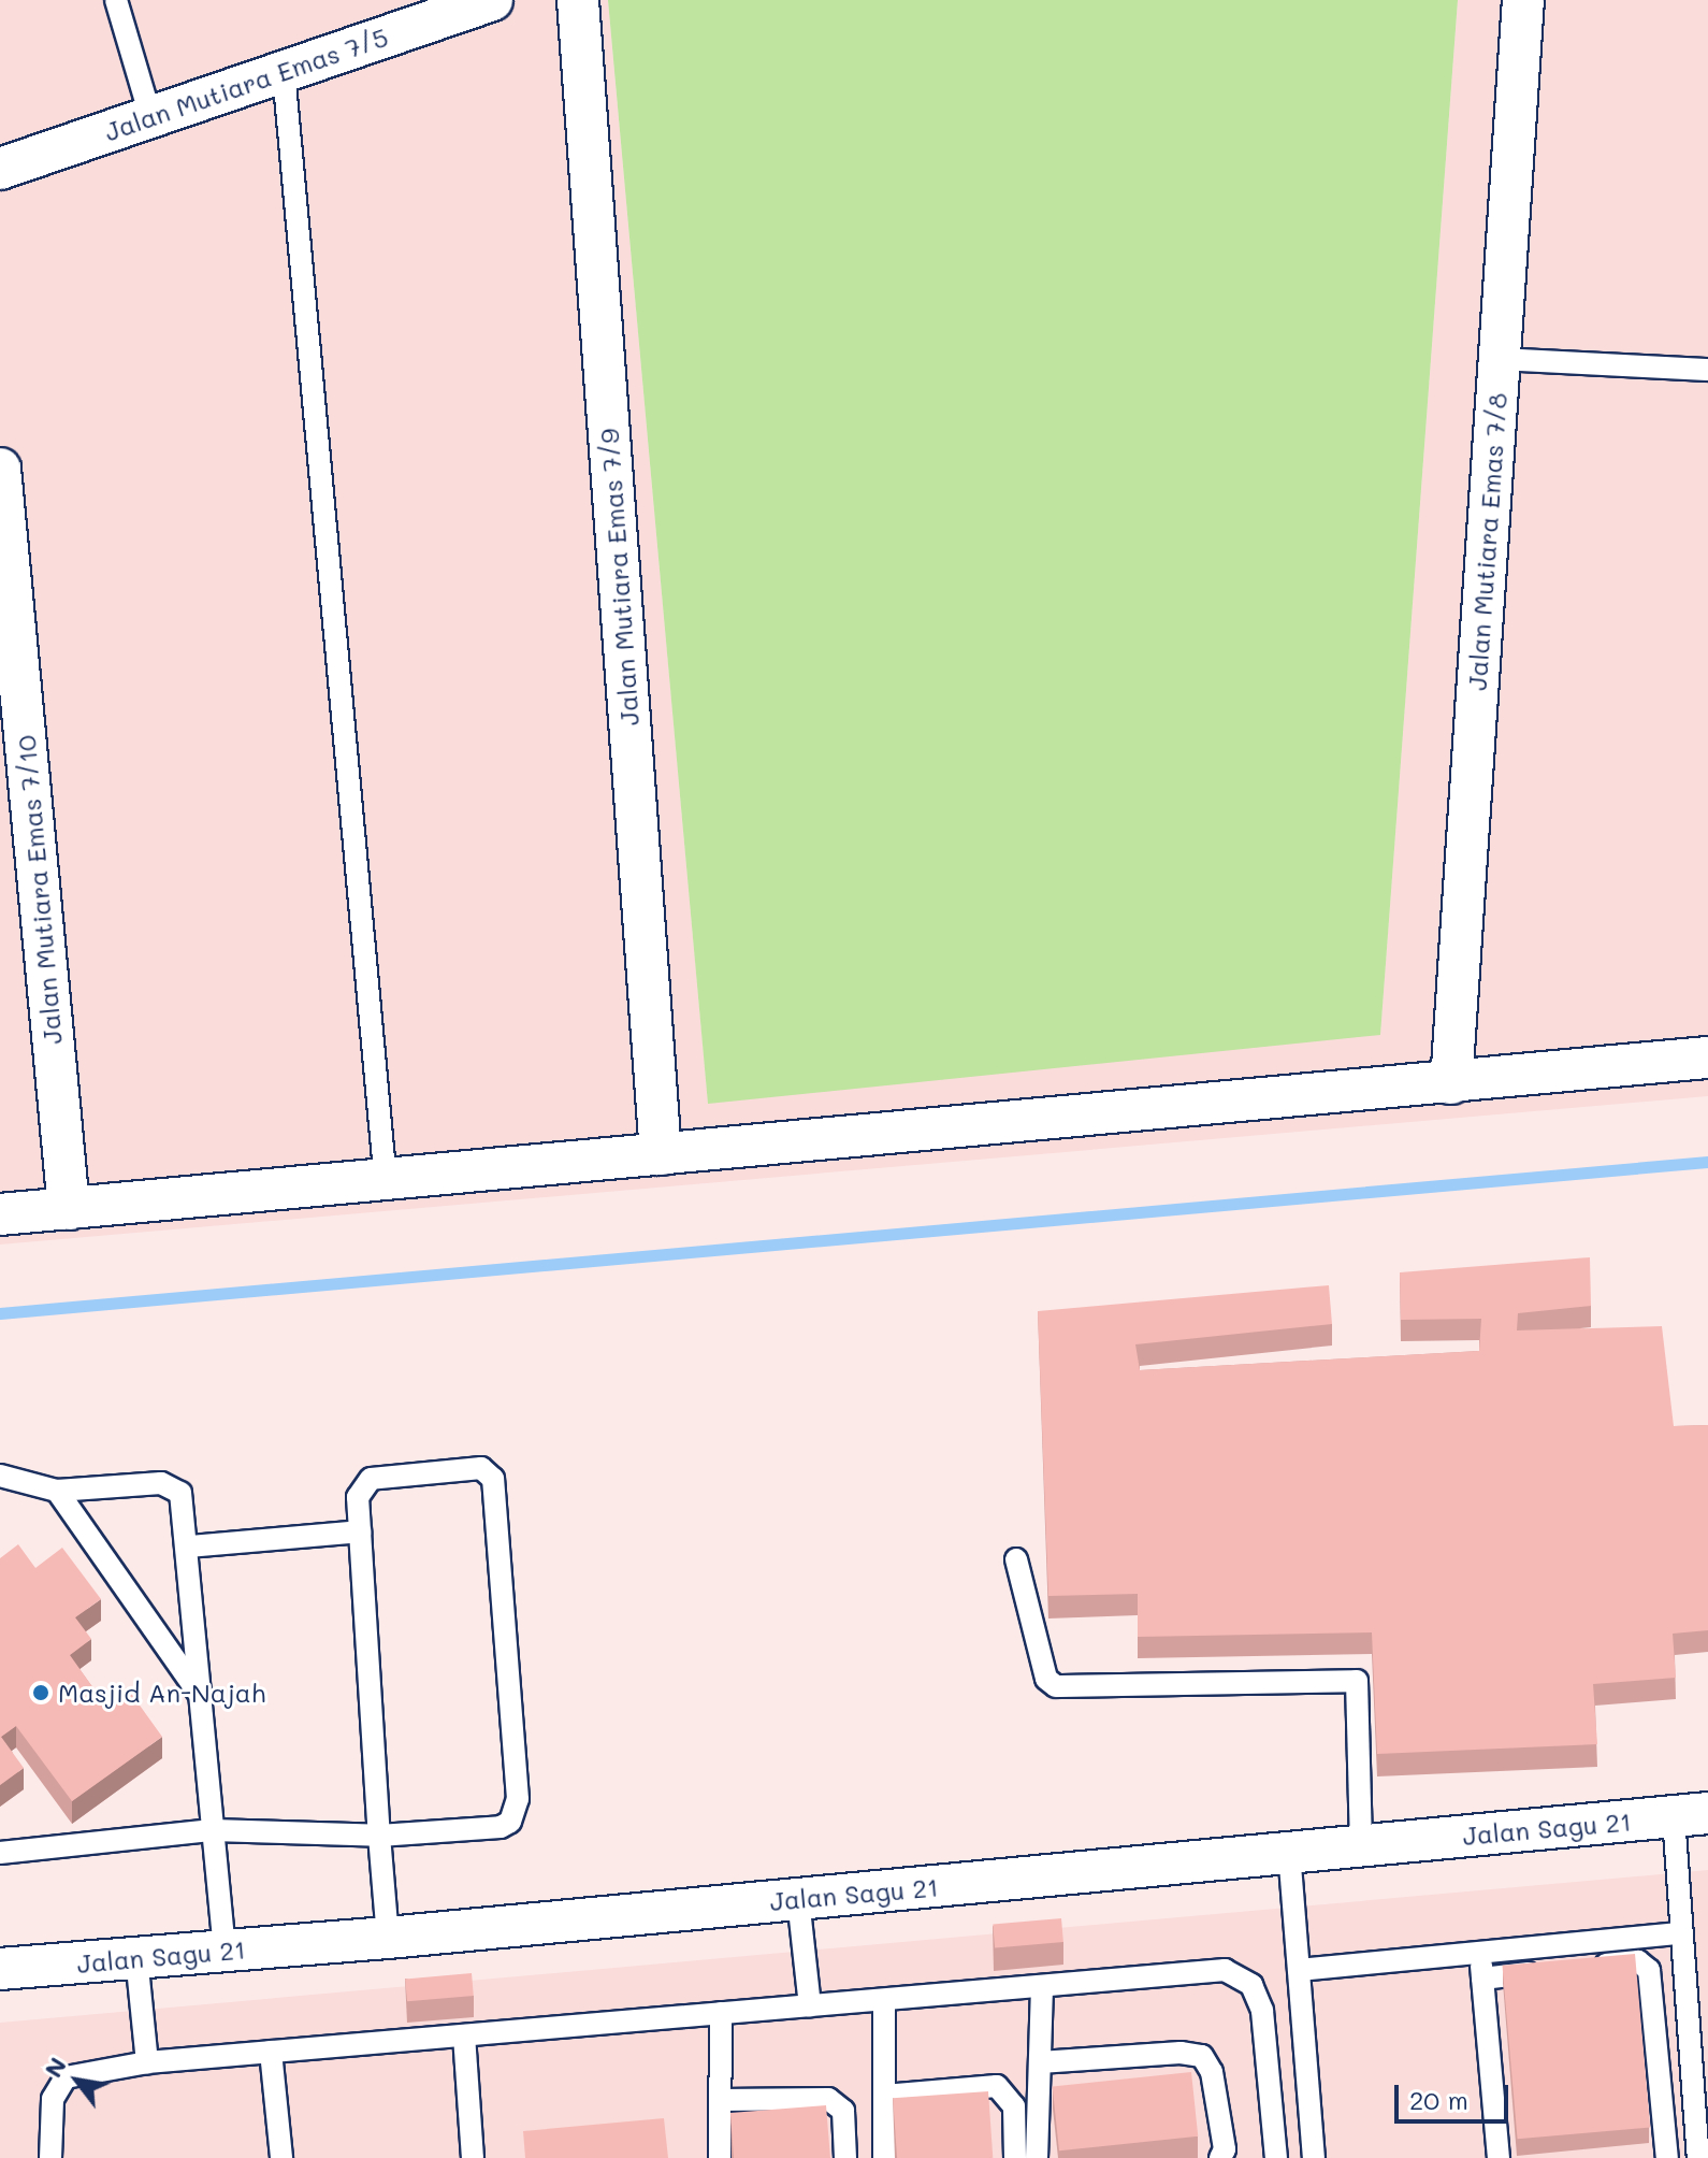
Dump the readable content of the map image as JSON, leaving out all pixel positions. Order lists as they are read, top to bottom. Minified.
{"streets":{"street":["Jalan Mutiara Emas 7/5","Jalan Mutiara Emas 7/8","Jalan Mutiara Emas 7/9","Jalan Mutiara Emas 7/10","Jalan Sagu 21"]},"places":["Masjid An-Najah"],"scale_bar":"20 m","north":"top left"}
